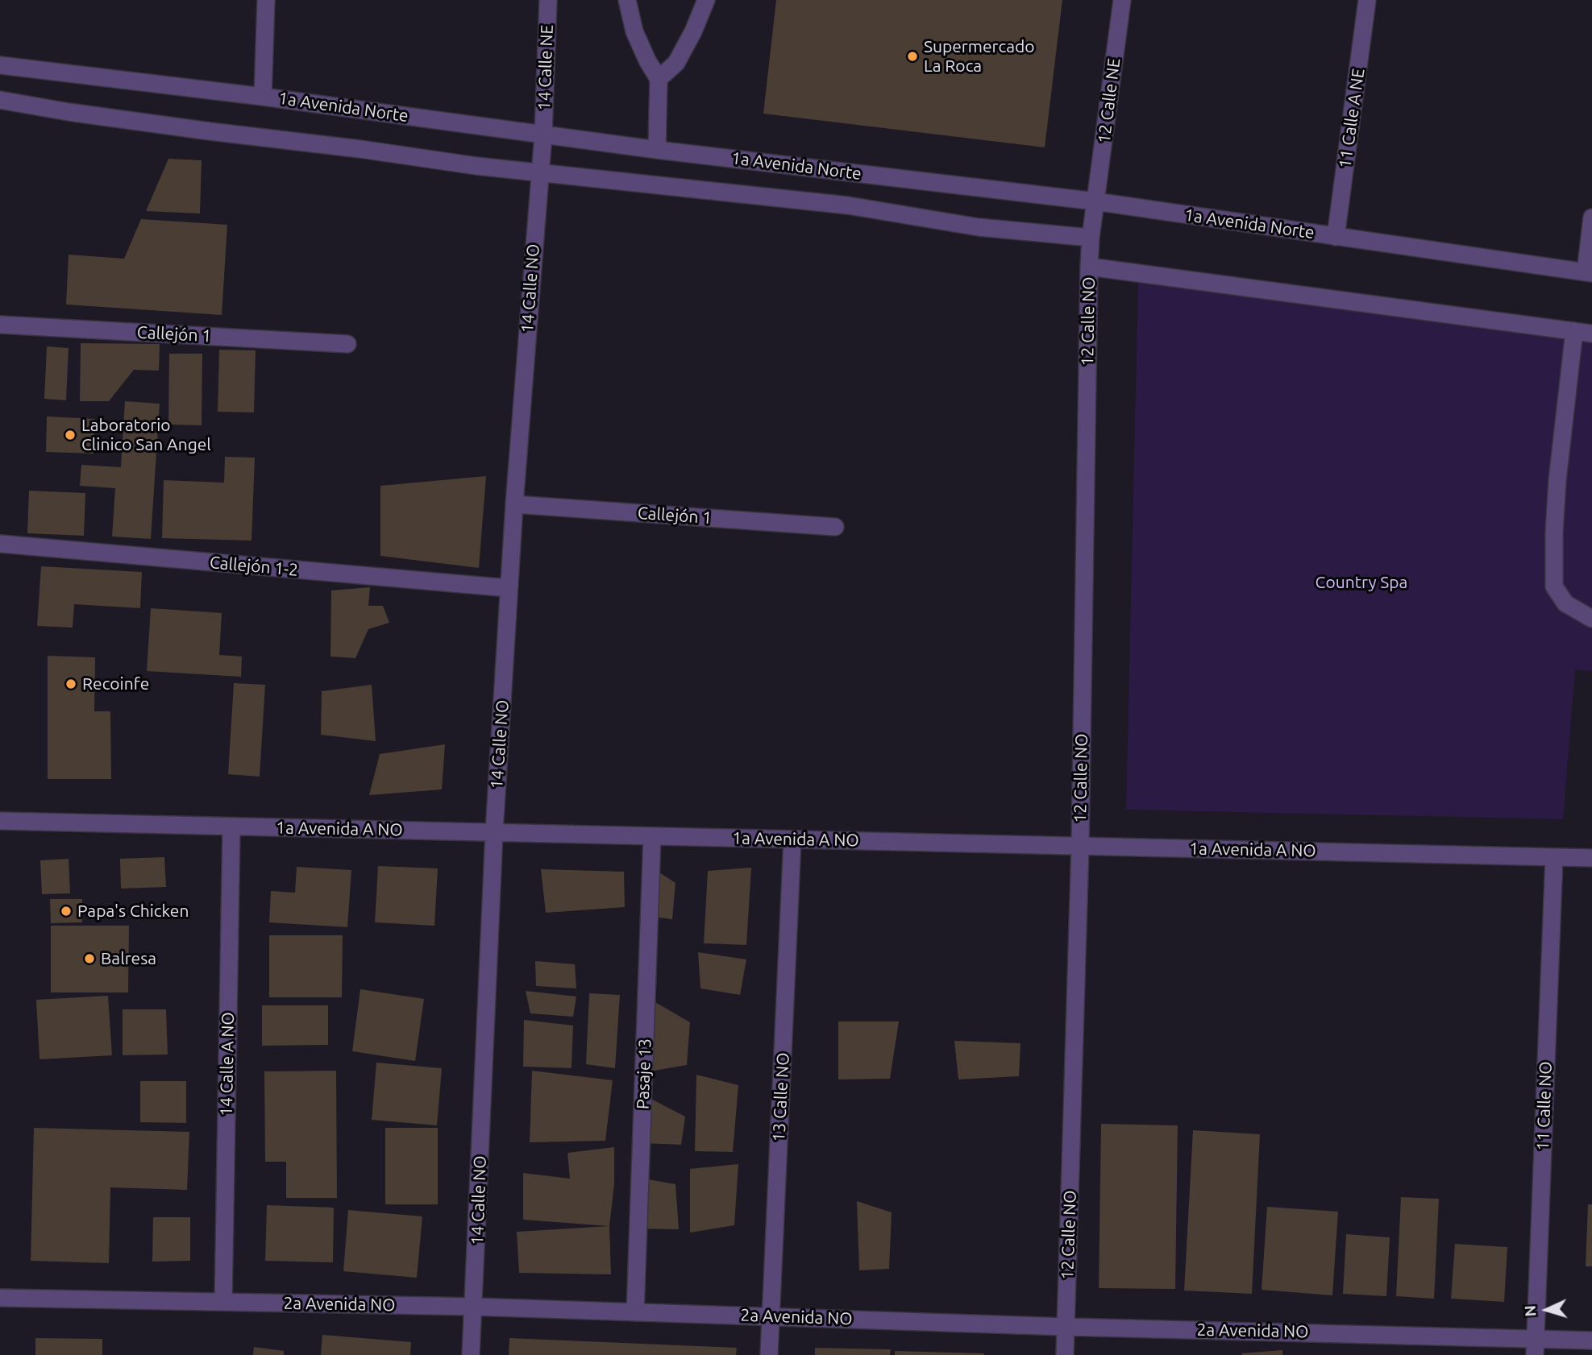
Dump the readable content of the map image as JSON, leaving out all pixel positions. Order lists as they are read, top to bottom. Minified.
{"streets":{"street":["14 Calle NE","12 Calle NE","1a Avenida Norte","11 Calle A NE","14 Calle NO","12 Calle NO","Callejón 1","Callejón 1-2","1a Avenida A NO","14 Calle A NO","Pasaje 13","13 Calle NO","11 Calle NO","2a Avenida NO"]},"crossings":[["14 Calle NE","1a Avenida Norte"],["14 Calle NE","14 Calle NO"],["12 Calle NE","1a Avenida Norte"],["12 Calle NE","12 Calle NO"],["1a Avenida Norte","11 Calle A NE"],["1a Avenida Norte","14 Calle NO"],["1a Avenida Norte","12 Calle NO"],["14 Calle NO","Callejón 1"],["14 Calle NO","Callejón 1-2"],["14 Calle NO","1a Avenida A NO"],["14 Calle NO","2a Avenida NO"],["12 Calle NO","1a Avenida A NO"],["12 Calle NO","2a Avenida NO"],["1a Avenida A NO","14 Calle A NO"],["1a Avenida A NO","Pasaje 13"],["1a Avenida A NO","13 Calle NO"],["1a Avenida A NO","11 Calle NO"],["14 Calle A NO","2a Avenida NO"],["Pasaje 13","2a Avenida NO"],["13 Calle NO","2a Avenida NO"],["11 Calle NO","2a Avenida NO"]],"parks":["Country Spa"],"places":["Supermercado La Roca","Laboratorio Clinico San Angel","Recoinfe","Papa's Chicken","Balresa"],"north":"left"}
